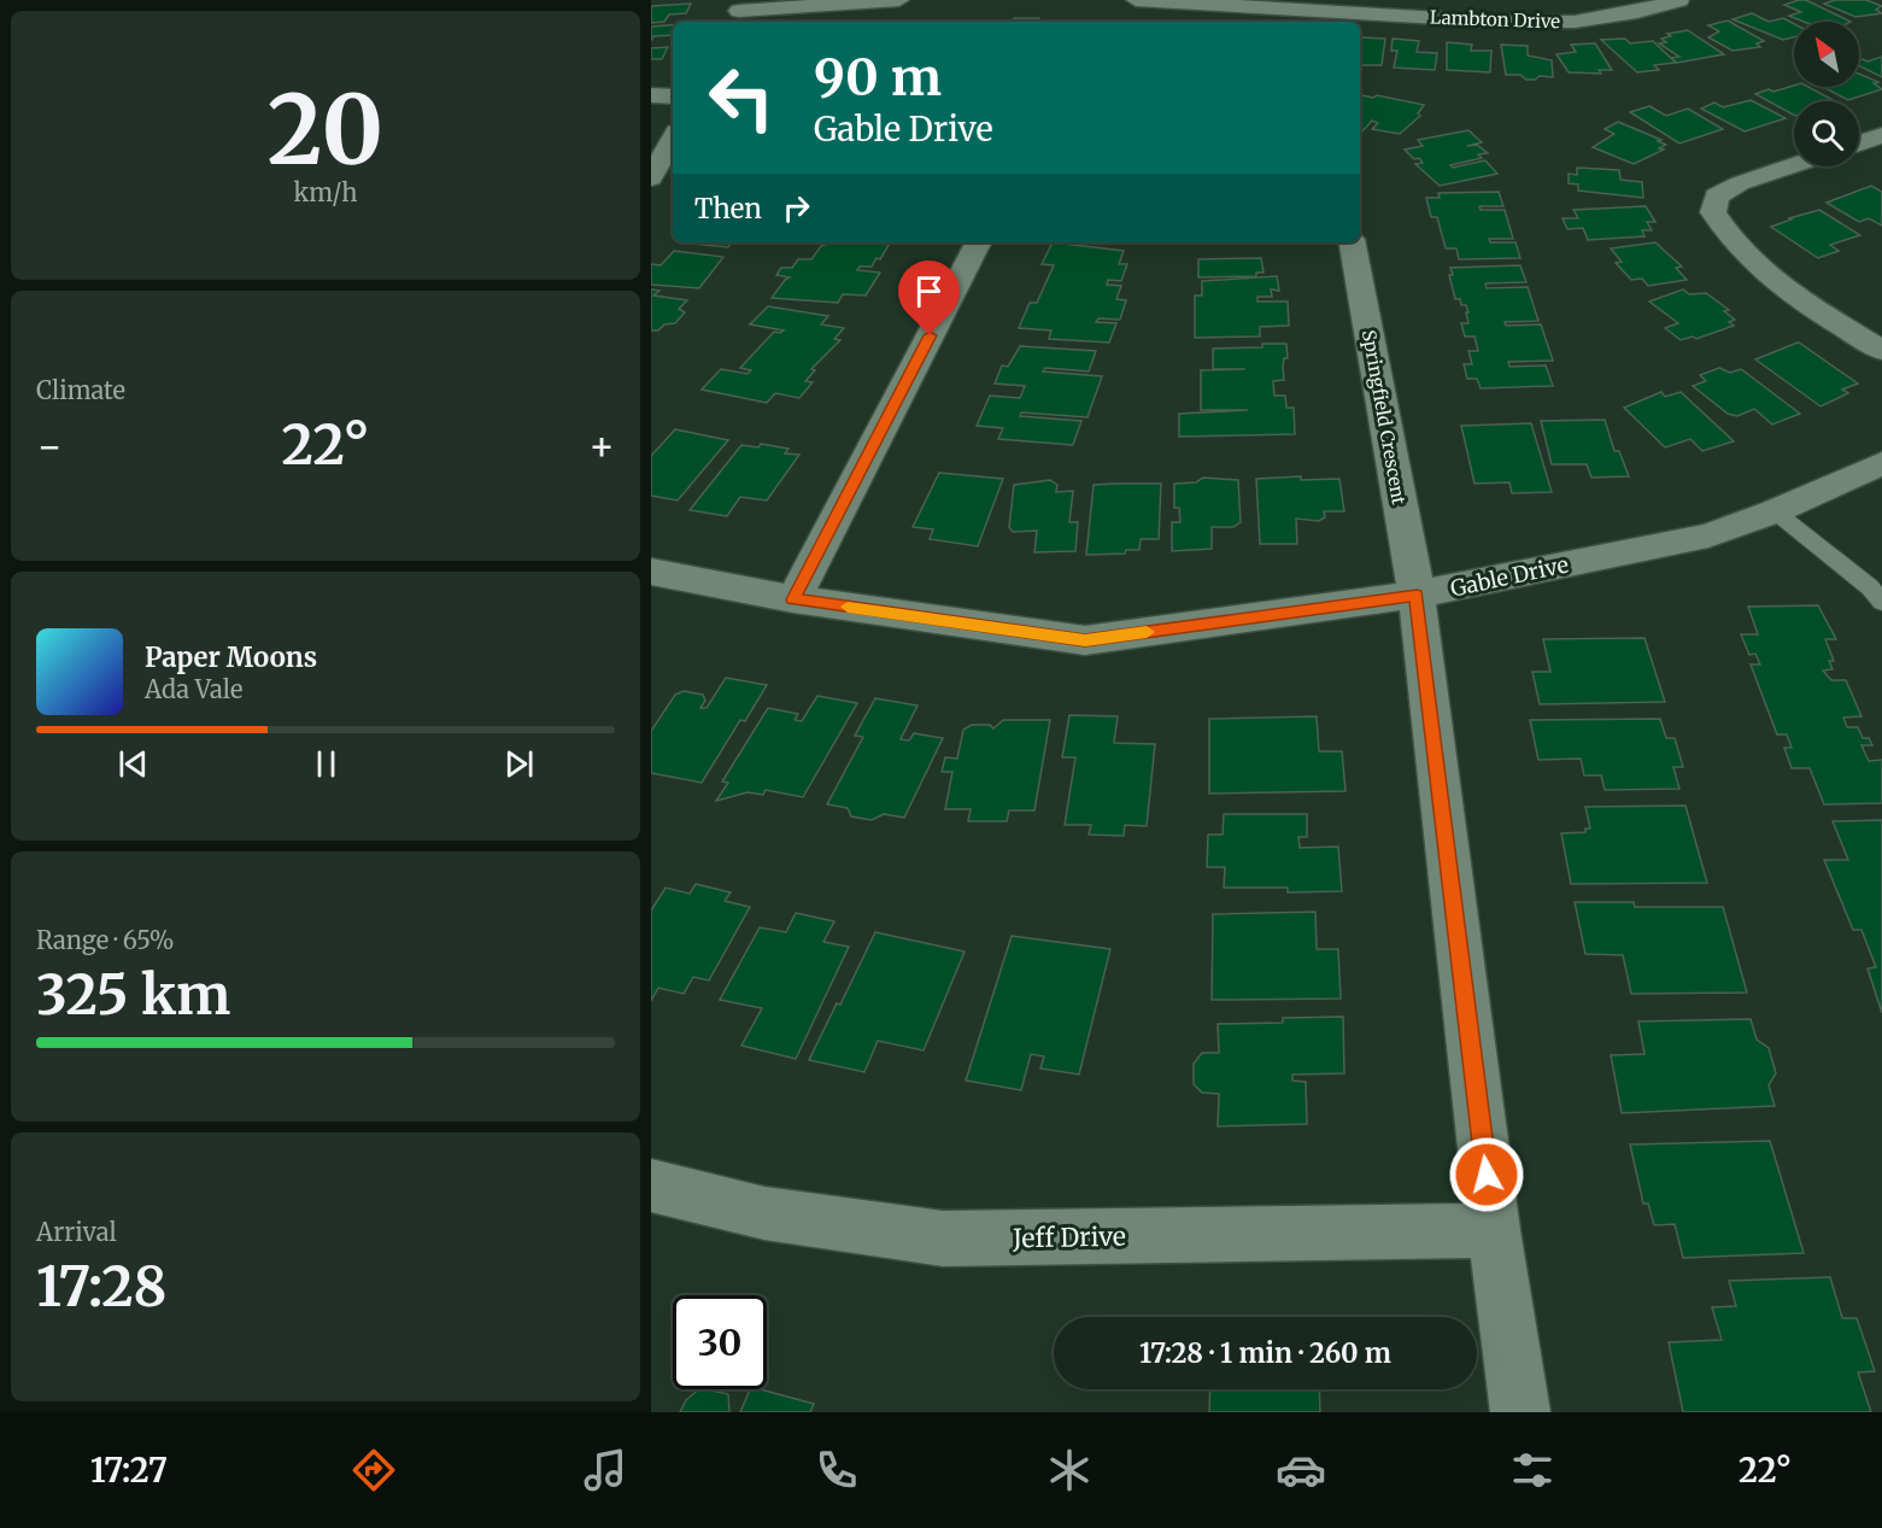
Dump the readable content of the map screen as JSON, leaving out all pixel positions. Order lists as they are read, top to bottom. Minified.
{"streets":{"street":["Lambton Drive","Springfield Crescent","Gable Drive","Jeff Drive"]},"crossings":[["Springfield Crescent","Gable Drive"],["Springfield Crescent","Jeff Drive"]],"north":"top left","page":{"tile":[["20","km/h"],"Climate",["Range · 65%","325 km"],["Arrival","17:28"]],"turn":["90 m","Gable Drive"],"then":"Then","heat":["−","22°","+"],"song":["Paper Moons","Ada Vale"],"limit":"30","trip":"17:28 · 1 min · 260 m","tabs":["17:27","22°"]}}
